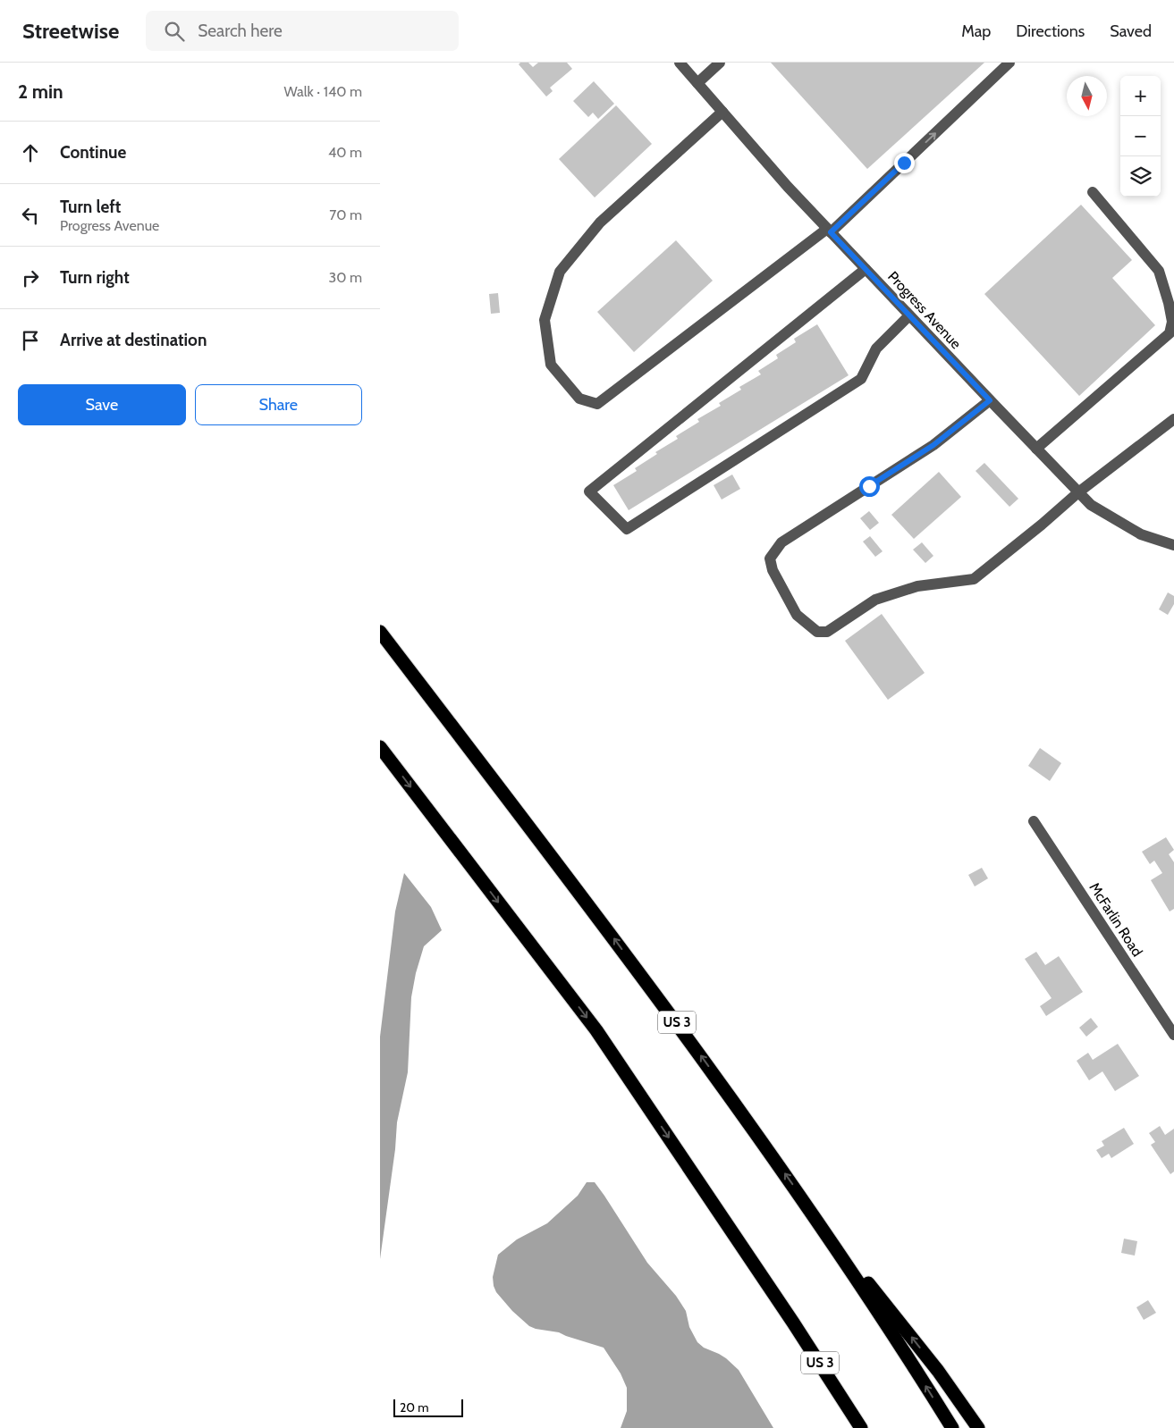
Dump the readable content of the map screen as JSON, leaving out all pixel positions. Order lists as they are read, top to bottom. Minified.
{"streets":{"highway":["US 3"],"street":["Progress Avenue","McFarlin Road"]},"scale_bar":"20 m","north":"bottom","page":{"header":"Streetwise","search":"Search here","nav":["Map","Directions","Saved"],"heading":["2 min","Walk · 140 m"],"map_buttons":["+","−"],"list":[["Continue","40 m"],["Turn left","Progress Avenue","70 m"],["Turn right","30 m"],"Arrive at destination"],"buttons":["Save","Share"],"scale":"20 m"}}
